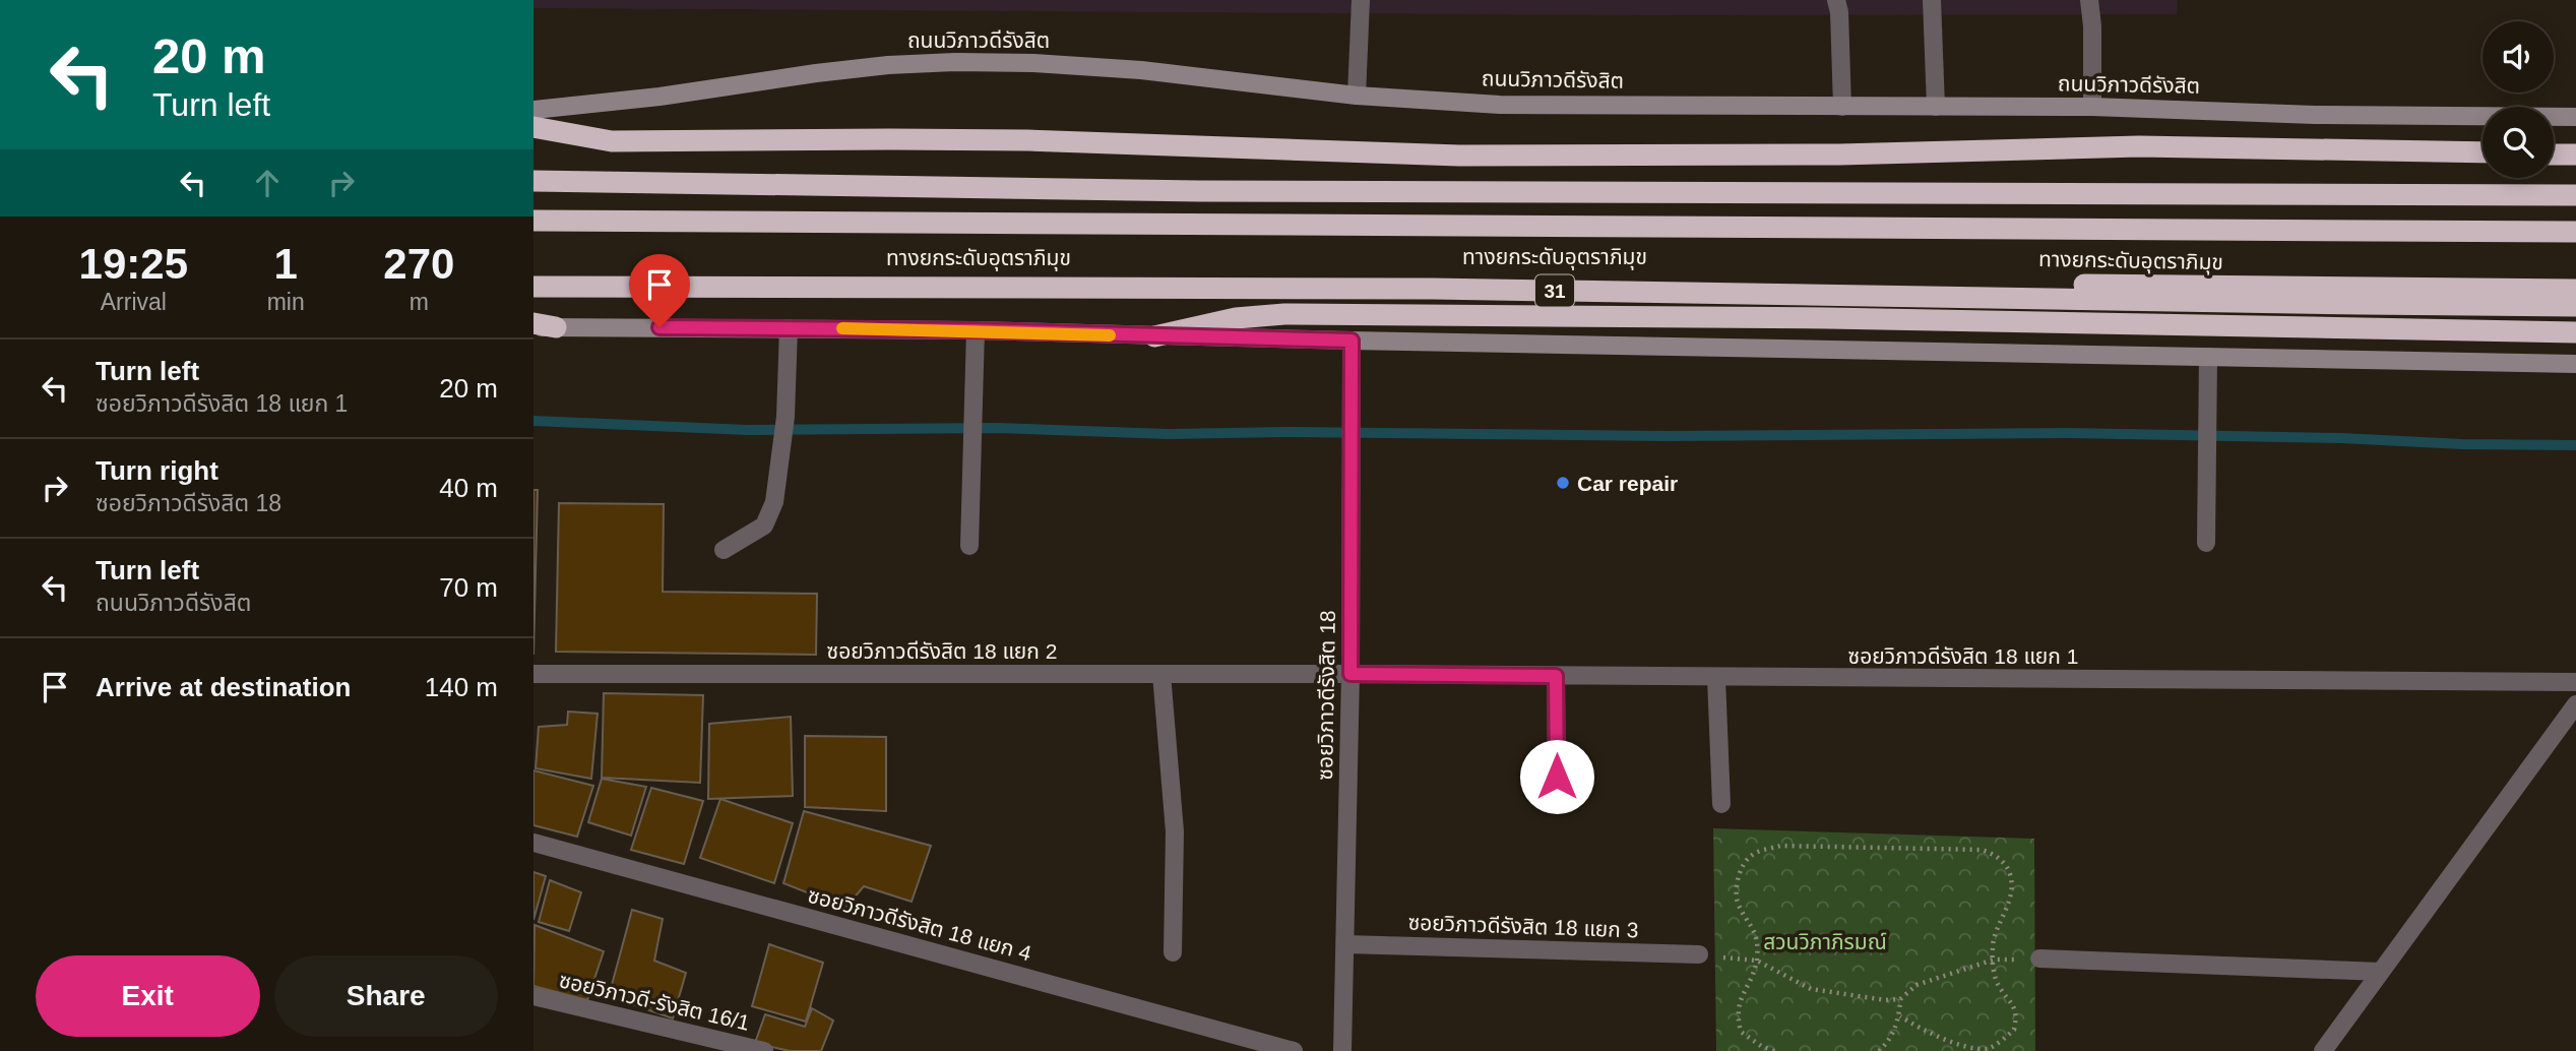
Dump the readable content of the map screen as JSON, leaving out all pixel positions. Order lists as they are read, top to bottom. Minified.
{"streets":{"highway":["ทางยกระดับอุตราภิมุข","31"],"main road":["ถนนวิภาวดีรังสิต"],"street":["ซอยวิภาวดีรังสิต 18 แยก 2","ซอยวิภาวดีรังสิต 18 แยก 1","ซอยวิภาวดีรังสิต 18","ซอยวิภาวดีรังสิต 18 แยก 4","ซอยวิภาวดีรังสิต 18 แยก 3","ซอยวิภาวดี-รังสิต 16/1"]},"crossings":[["ซอยวิภาวดีรังสิต 18 แยก 2","ซอยวิภาวดีรังสิต 18 แยก 1"],["ซอยวิภาวดีรังสิต 18 แยก 2","ซอยวิภาวดีรังสิต 18"],["ซอยวิภาวดีรังสิต 18 แยก 1","ซอยวิภาวดีรังสิต 18"],["ซอยวิภาวดีรังสิต 18","ซอยวิภาวดีรังสิต 18 แยก 3"]],"parks":["สวนวิภาภิรมณ์"],"places":["Car repair"],"page":{"turn":["20 m","Turn left"],"eta":["19:25","Arrival","1","min","270","m"],"list":[{"name":"Turn left","note":"ซอยวิภาวดีรังสิต 18 แยก 1","value":"20 m"},{"name":"Turn right","note":"ซอยวิภาวดีรังสิต 18","value":"40 m"},{"name":"Turn left","note":"ถนนวิภาวดีรังสิต","value":"70 m"},{"name":"Arrive at destination","value":"140 m"}],"buttons":["Exit","Share"]}}
